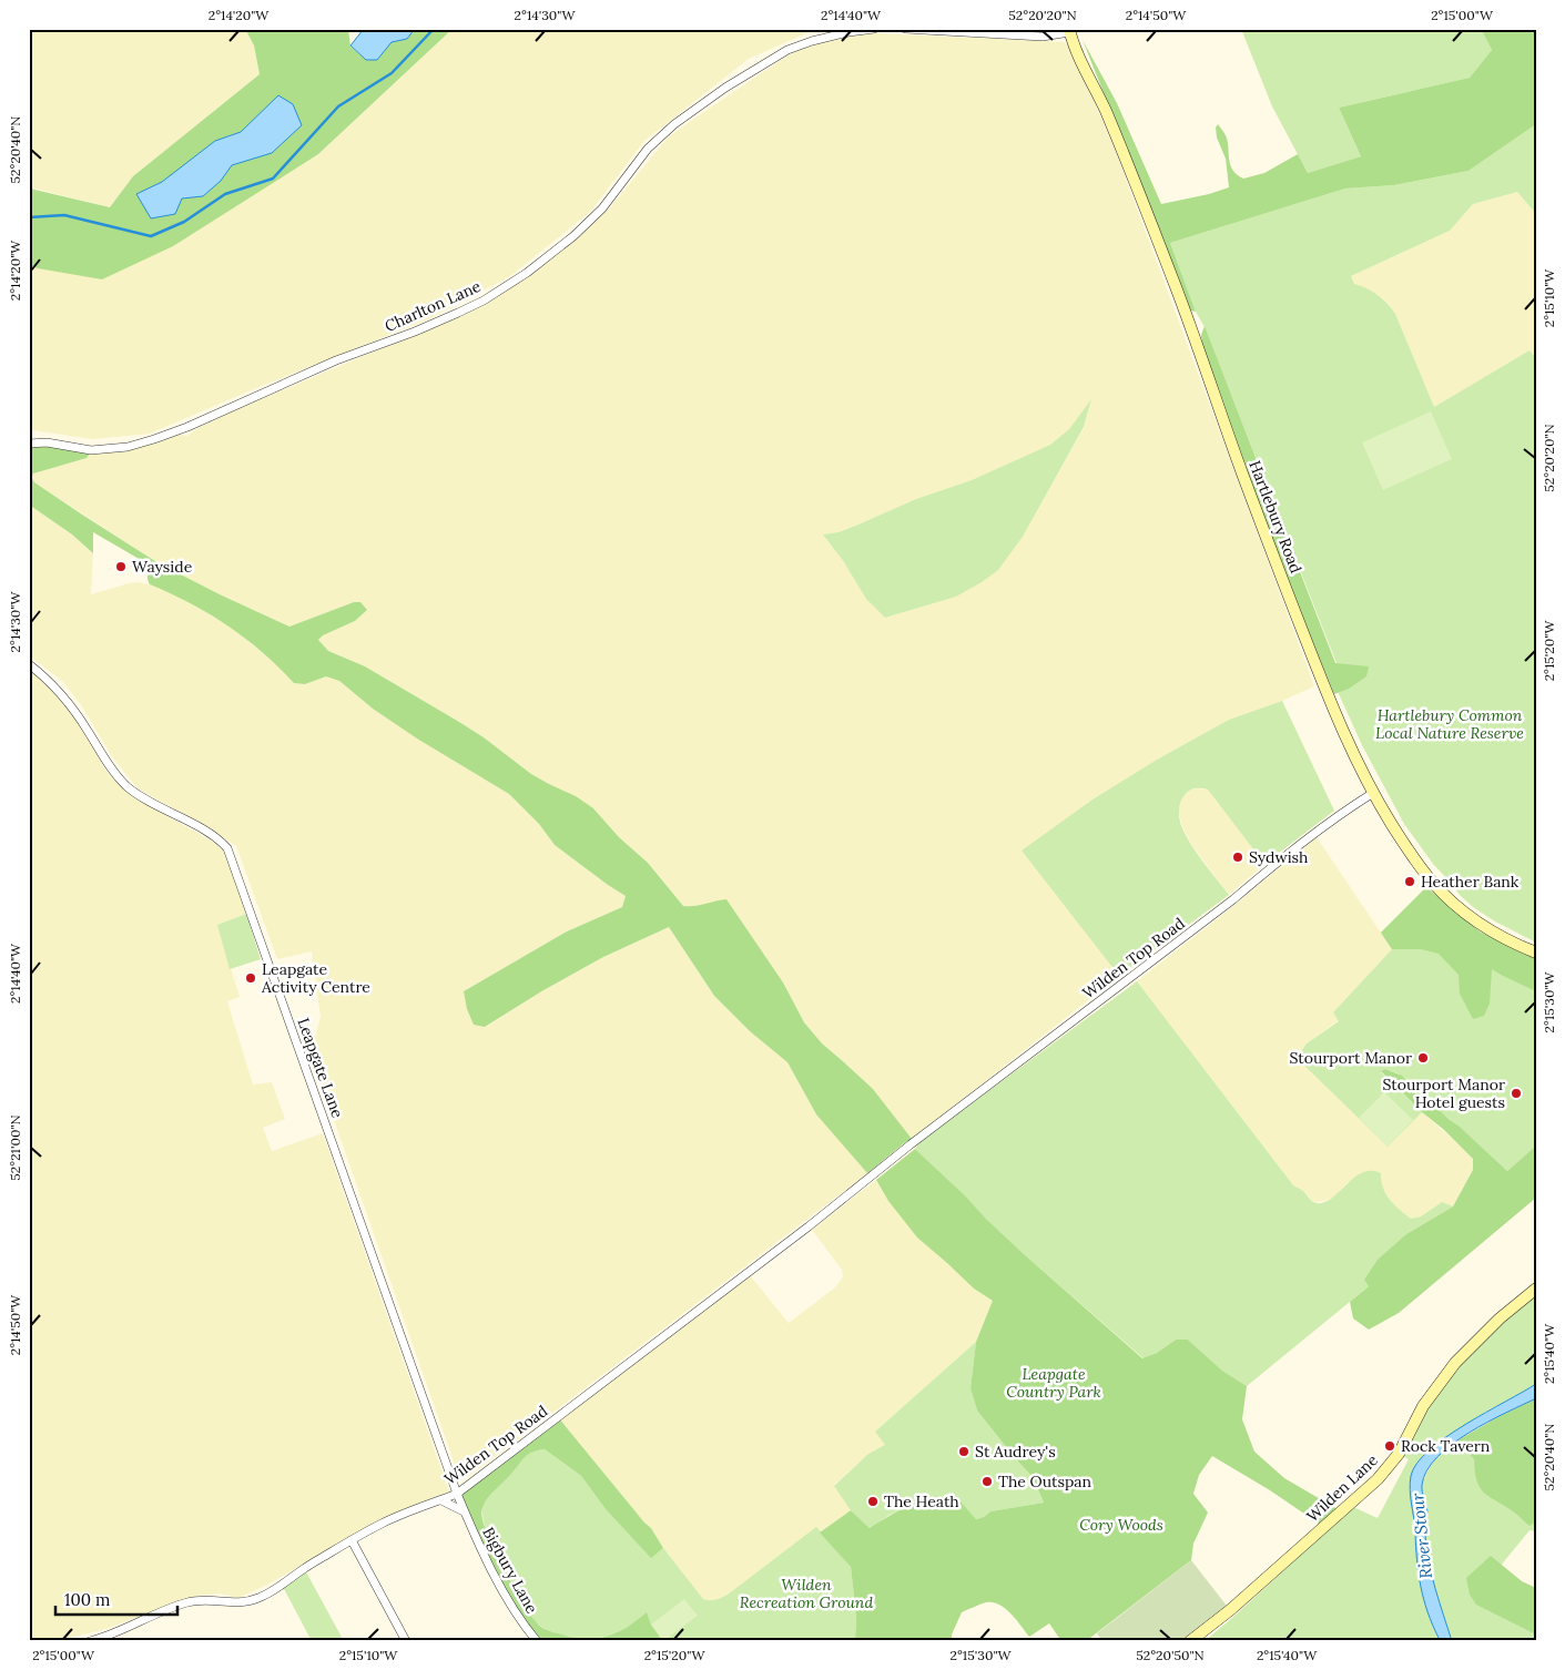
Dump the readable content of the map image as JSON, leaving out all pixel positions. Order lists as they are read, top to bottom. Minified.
{"streets":{"main road":["Hartlebury Road","Wilden Lane"],"street":["Charlton Lane","Wilden Top Road","Leapgate Lane","Bigbury Lane"]},"crossings":[["Hartlebury Road","Wilden Top Road"],["Wilden Top Road","Leapgate Lane"],["Wilden Top Road","Bigbury Lane"],["Leapgate Lane","Bigbury Lane"]],"water":["River Stour"],"parks":["Hartlebury Common Local Nature Reserve","Leapgate Country Park","Cory Woods","Wilden Recreation Ground"],"places":["Wayside","Sydwish","Heather Bank","Leapgate Activity Centre","Stourport Manor","Stourport Manor Hotel guests","Rock Tavern","St Audrey's","The Outspan","The Heath"],"scale_bar":"100 m","coordinates":["2°14'20\"W","2°14'30\"W","2°14'40\"W","52°20'20\"N","2°14'50\"W","2°15'00\"W","52°20'40\"N","2°15'10\"W","2°15'20\"W","2°15'30\"W","52°21'00\"N","2°15'40\"W","52°20'50\"N"]}
